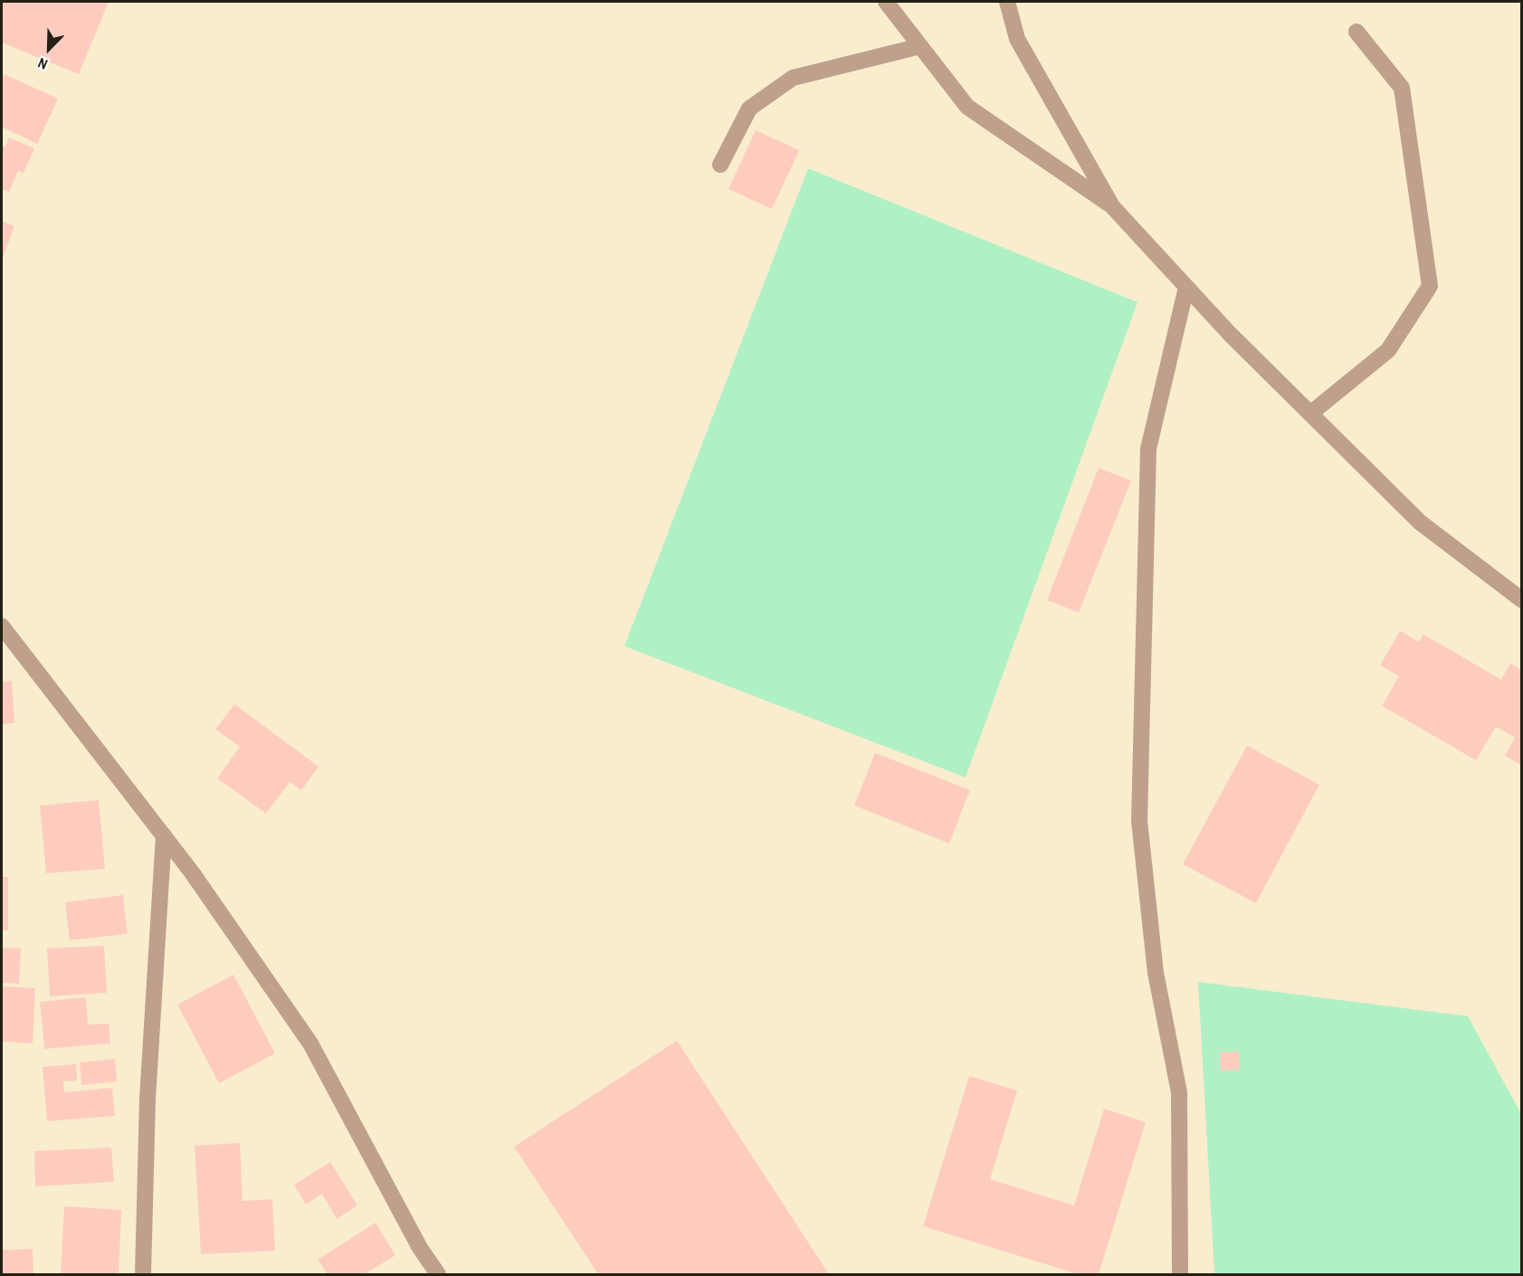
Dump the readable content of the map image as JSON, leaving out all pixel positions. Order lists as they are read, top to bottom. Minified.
{"north":"bottom left"}
